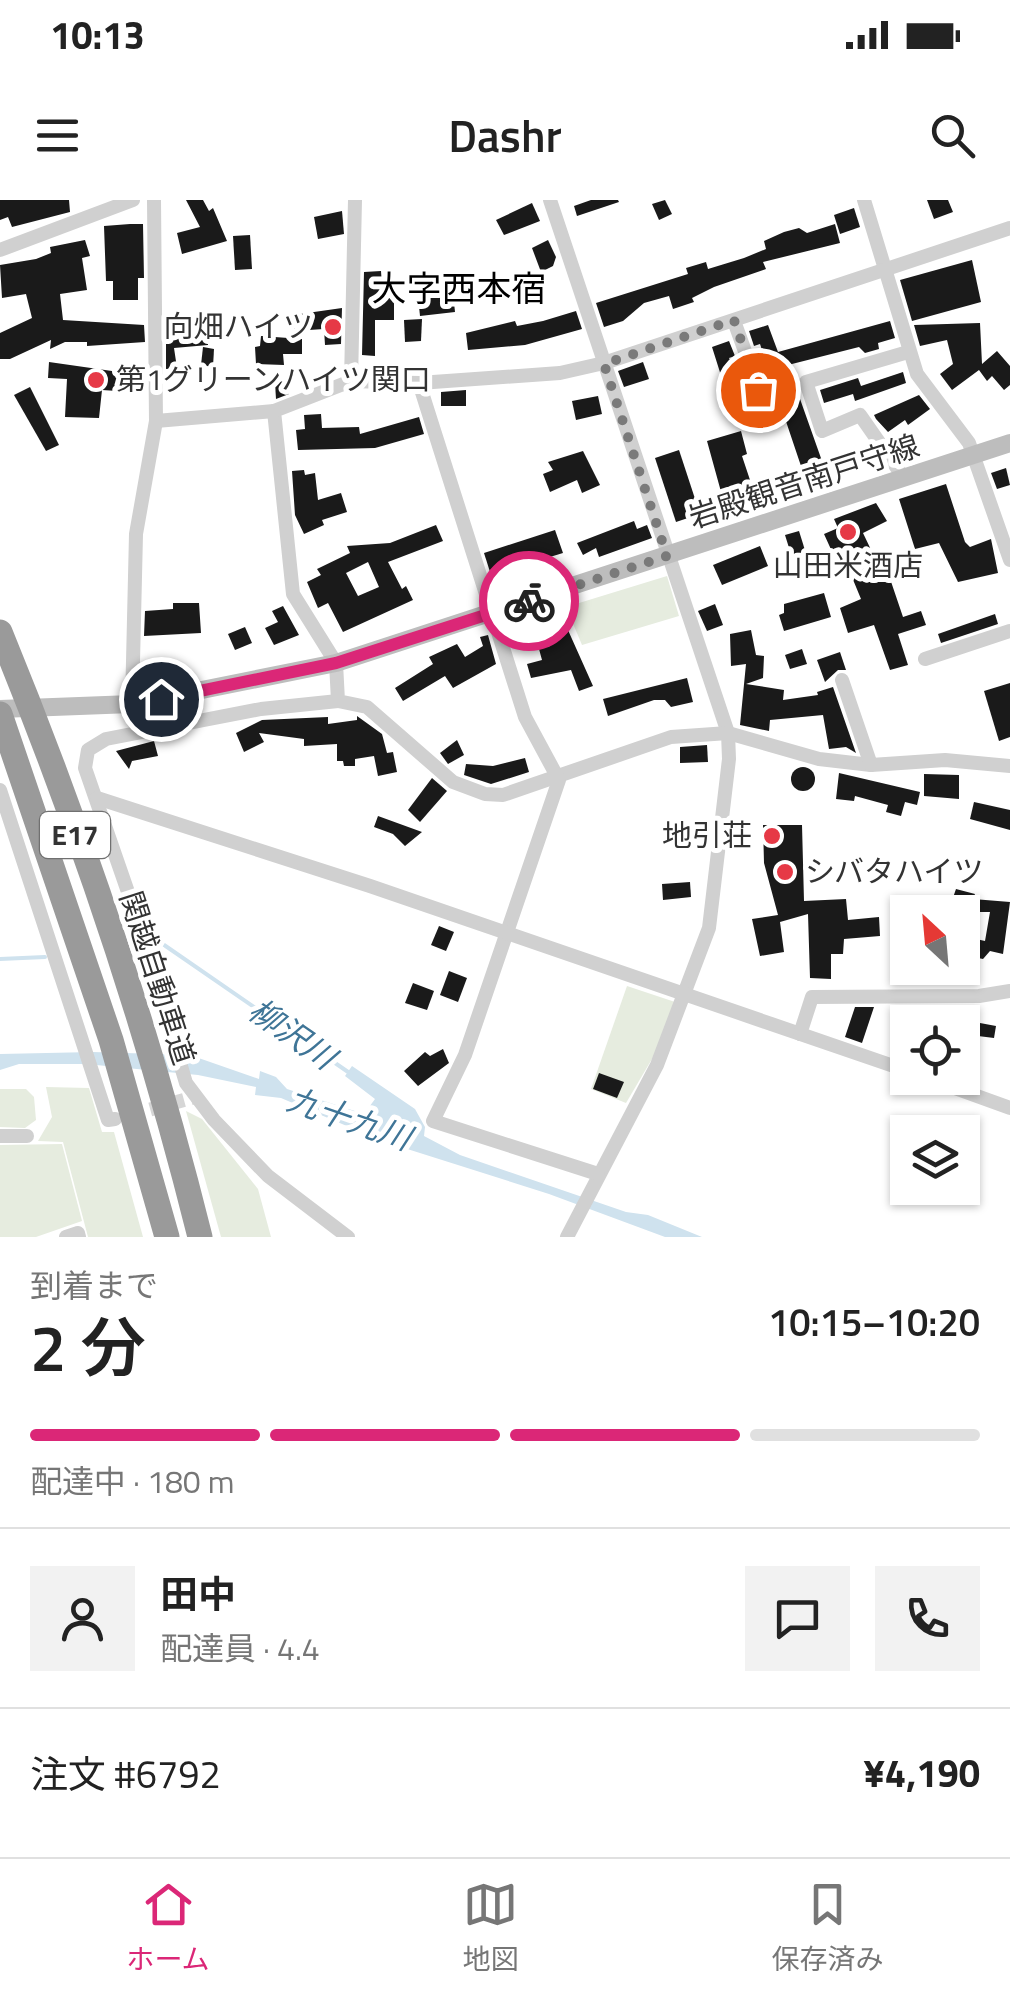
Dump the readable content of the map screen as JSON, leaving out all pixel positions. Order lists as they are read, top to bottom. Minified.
{"streets":{"highway":["E17","関越自動車道"],"main road":["岩殿観音南戸守線"]},"crossings":[["岩殿観音南戸守線","関越自動車道"]],"districts":["大字西本宿"],"water":["柳沢川","九十九川"],"places":["向畑ハイツ","第1グリーンハイツ関口","山田米酒店","地引荘","シバタハイツ"],"north":"top left","page":{"status":"10:13","header":"Dashr","heading":["2 分","到着まで","10:15–10:20"],"panel":["田中","配達員 · 4.4","注文 #6792","¥4,190"],"bar":"配達中 · 180 m","tabs":["ホーム","地図","保存済み"]}}
